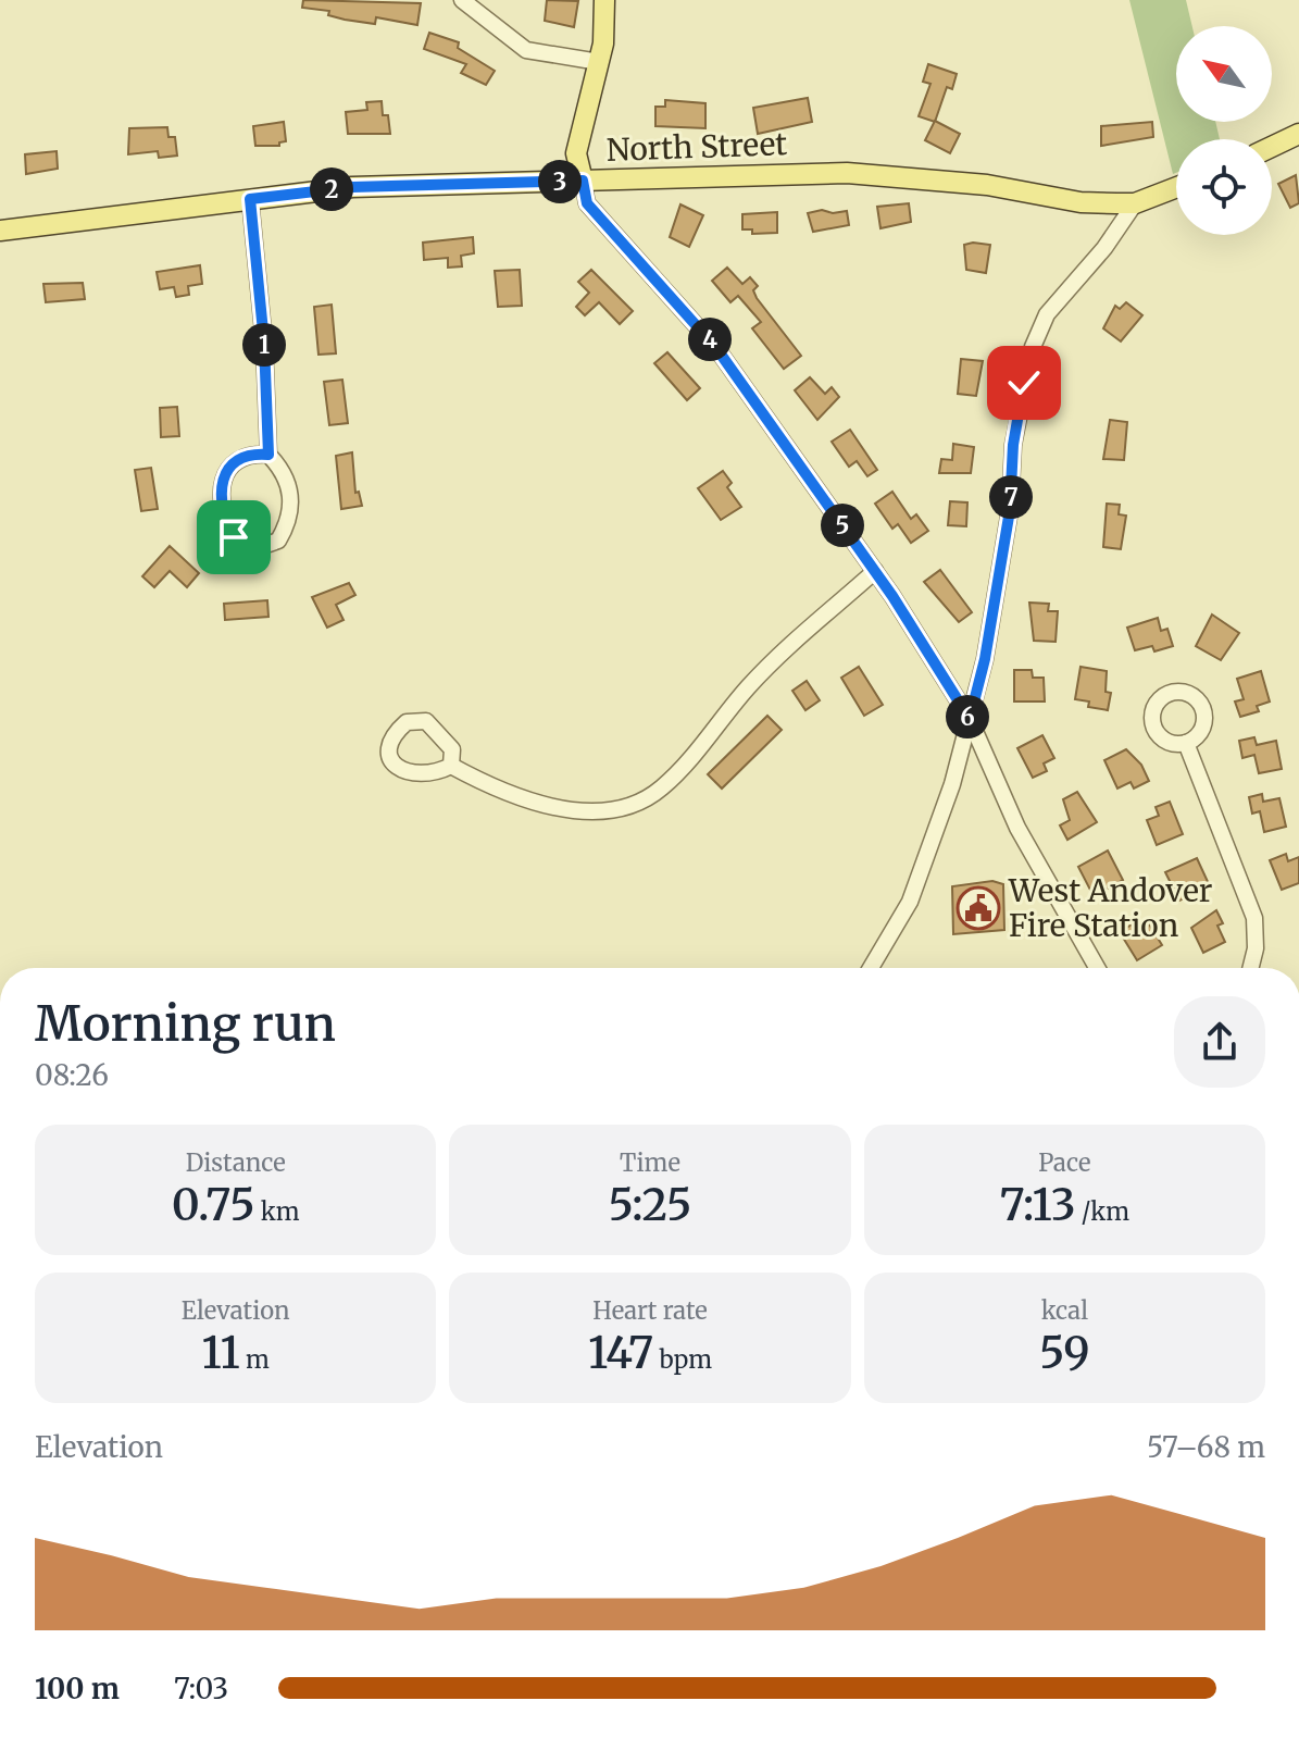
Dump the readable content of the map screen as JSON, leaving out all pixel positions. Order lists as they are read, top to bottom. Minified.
{"streets":{"main road":["North Street"]},"places":{"public building":["West Andover Fire Station"]},"north":"top left","page":{"pins":["3","2","4","1","7","5","6"],"heading":["Morning run","08:26"],"stats":[["Distance","0.75 km"],["Time","5:25"],["Pace","7:13 /km"],["Elevation","11 m"],["Heart rate","147 bpm"],["kcal","59"]],"chart":["Elevation","57–68 m"],"list":[{"name":"100 m","note":"7:03"}]}}
